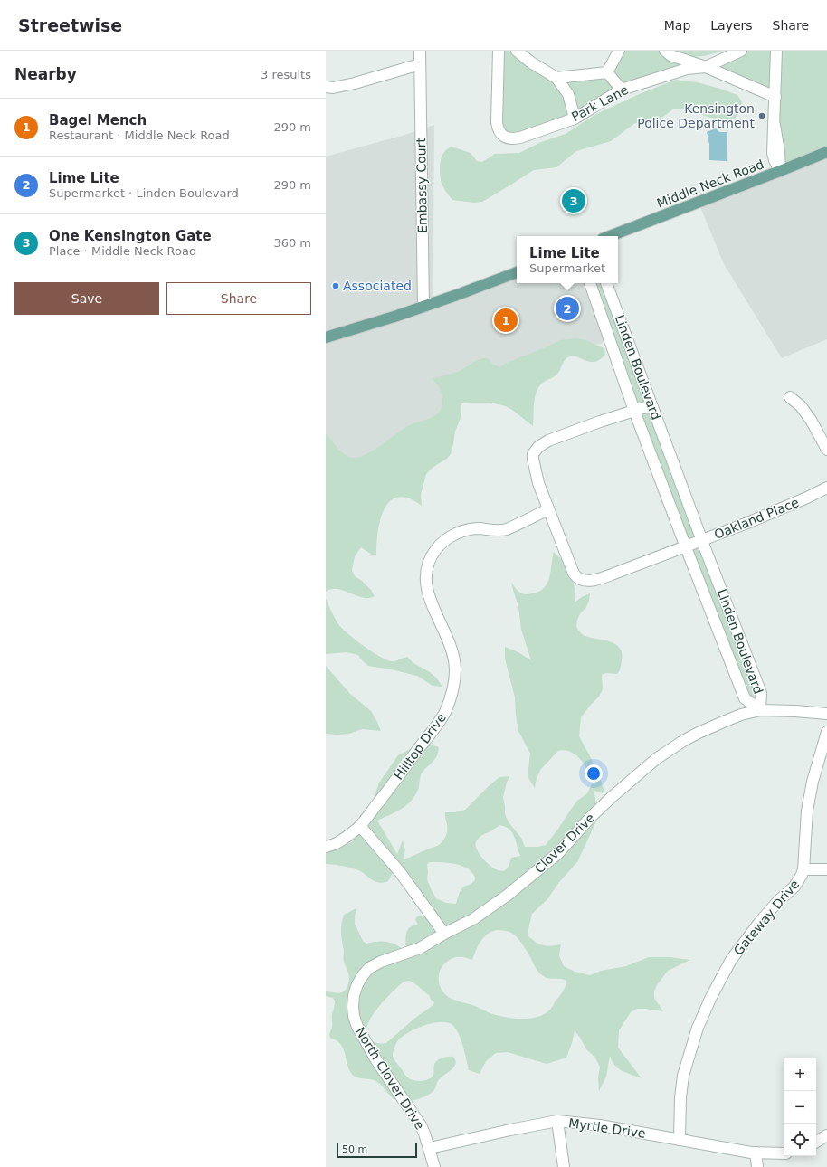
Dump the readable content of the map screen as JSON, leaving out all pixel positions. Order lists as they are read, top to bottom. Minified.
{"streets":{"main road":["Middle Neck Road"],"street":["Park Lane","Embassy Court","Linden Boulevard","Oakland Place","Hilltop Drive","Clover Drive","Gateway Drive","North Clover Drive","Myrtle Drive"]},"crossings":[["Linden Boulevard","Oakland Place"],["Linden Boulevard","Clover Drive"],["Oakland Place","Hilltop Drive"],["Clover Drive","North Clover Drive"],["Gateway Drive","Myrtle Drive"],["North Clover Drive","Myrtle Drive"]],"places":["Kensington Police Department","Associated"],"scale_bar":"50 m","page":{"header":"Streetwise","nav":["Map","Layers","Share"],"heading":["Nearby","3 results"],"list":[{"mark":"1","name":"Bagel Mench","note":"Restaurant · Middle Neck Road","value":"290 m"},{"mark":"2","name":"Lime Lite","note":"Supermarket · Linden Boulevard","value":"290 m"},{"mark":"3","name":"One Kensington Gate","note":"Place · Middle Neck Road","value":"360 m"}],"pins":["3","2","1"],"popup":["Lime Lite","Supermarket"],"buttons":["Save","Share"],"map_buttons":["+","−"],"scale":"50 m"}}
